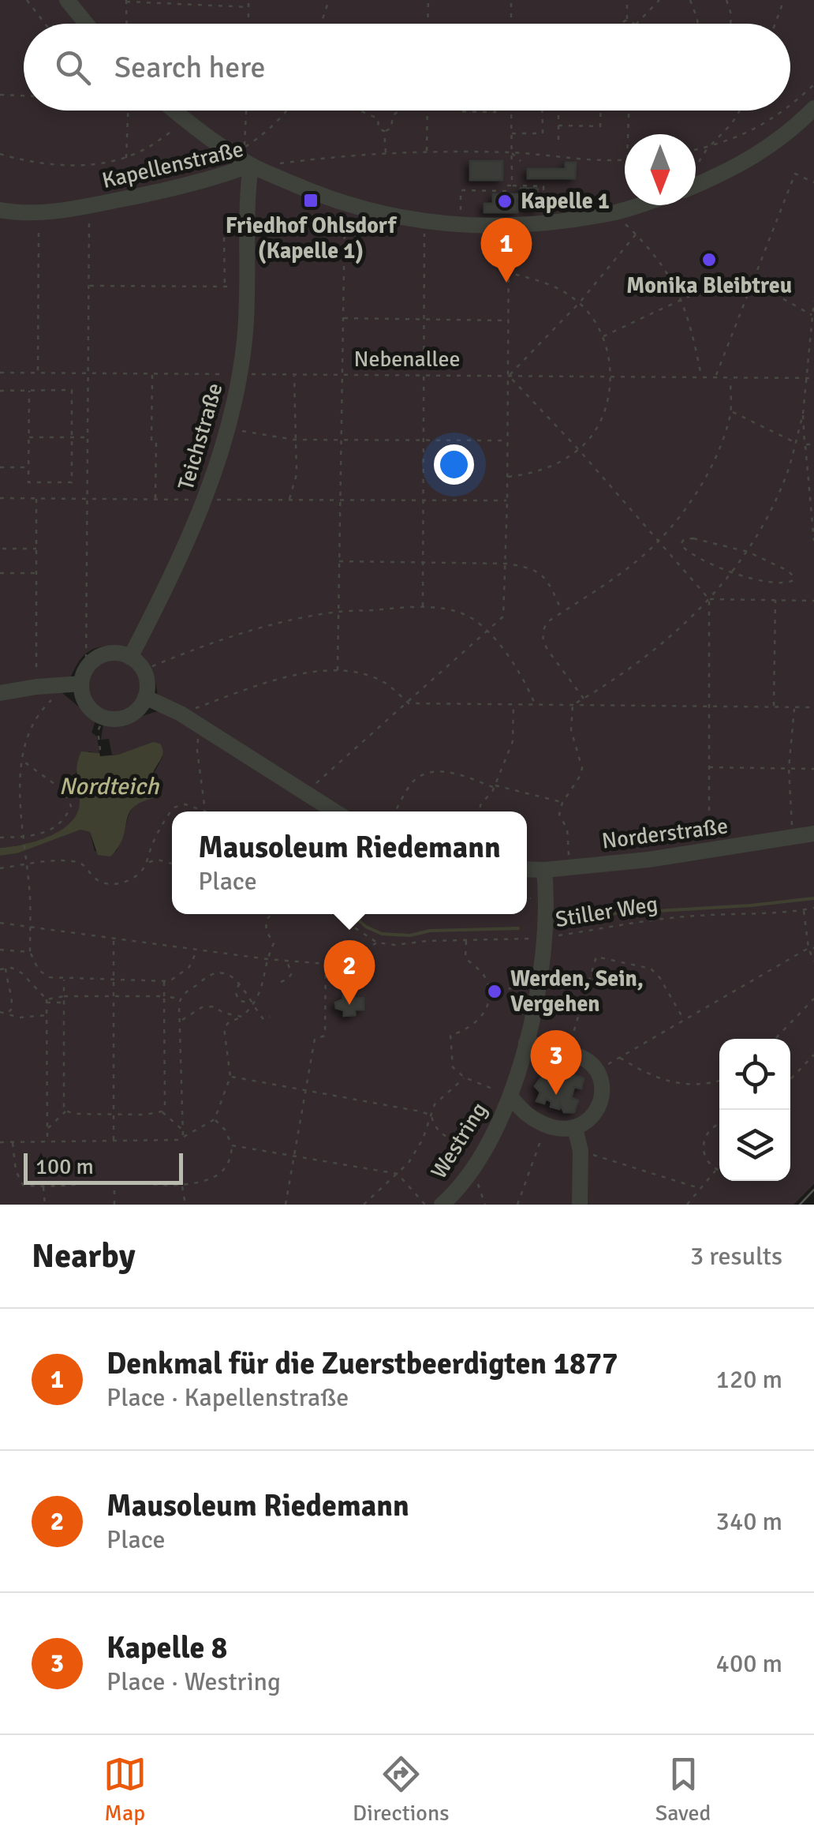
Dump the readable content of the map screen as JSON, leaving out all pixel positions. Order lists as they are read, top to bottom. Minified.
{"streets":{"street":["Kapellenstraße","Teichstraße","Norderstraße","Westring"],"path":["Nebenallee","Stiller Weg"]},"crossings":[["Kapellenstraße","Teichstraße"],["Nebenallee","Teichstraße"],["Norderstraße","Westring"],["Stiller Weg","Westring"]],"water":["Nordteich"],"places":{"transit":["Friedhof Ohlsdorf (Kapelle 1)"],"other":["Kapelle 1","Monika Bleibtreu","Werden, Sein, Vergehen"]},"scale_bar":"100 m","north":"bottom","page":{"search":"Search here","pins":["1","2","3"],"popup":["Mausoleum Riedemann","Place"],"scale":"100 m","heading":["Nearby","3 results"],"list":[{"mark":"1","name":"Denkmal für die Zuerstbeerdigten 1877","note":"Place · Kapellenstraße","value":"120 m"},{"mark":"2","name":"Mausoleum Riedemann","note":"Place","value":"340 m"},{"mark":"3","name":"Kapelle 8","note":"Place · Westring","value":"400 m"}],"nav":["Map","Directions","Saved"]}}
